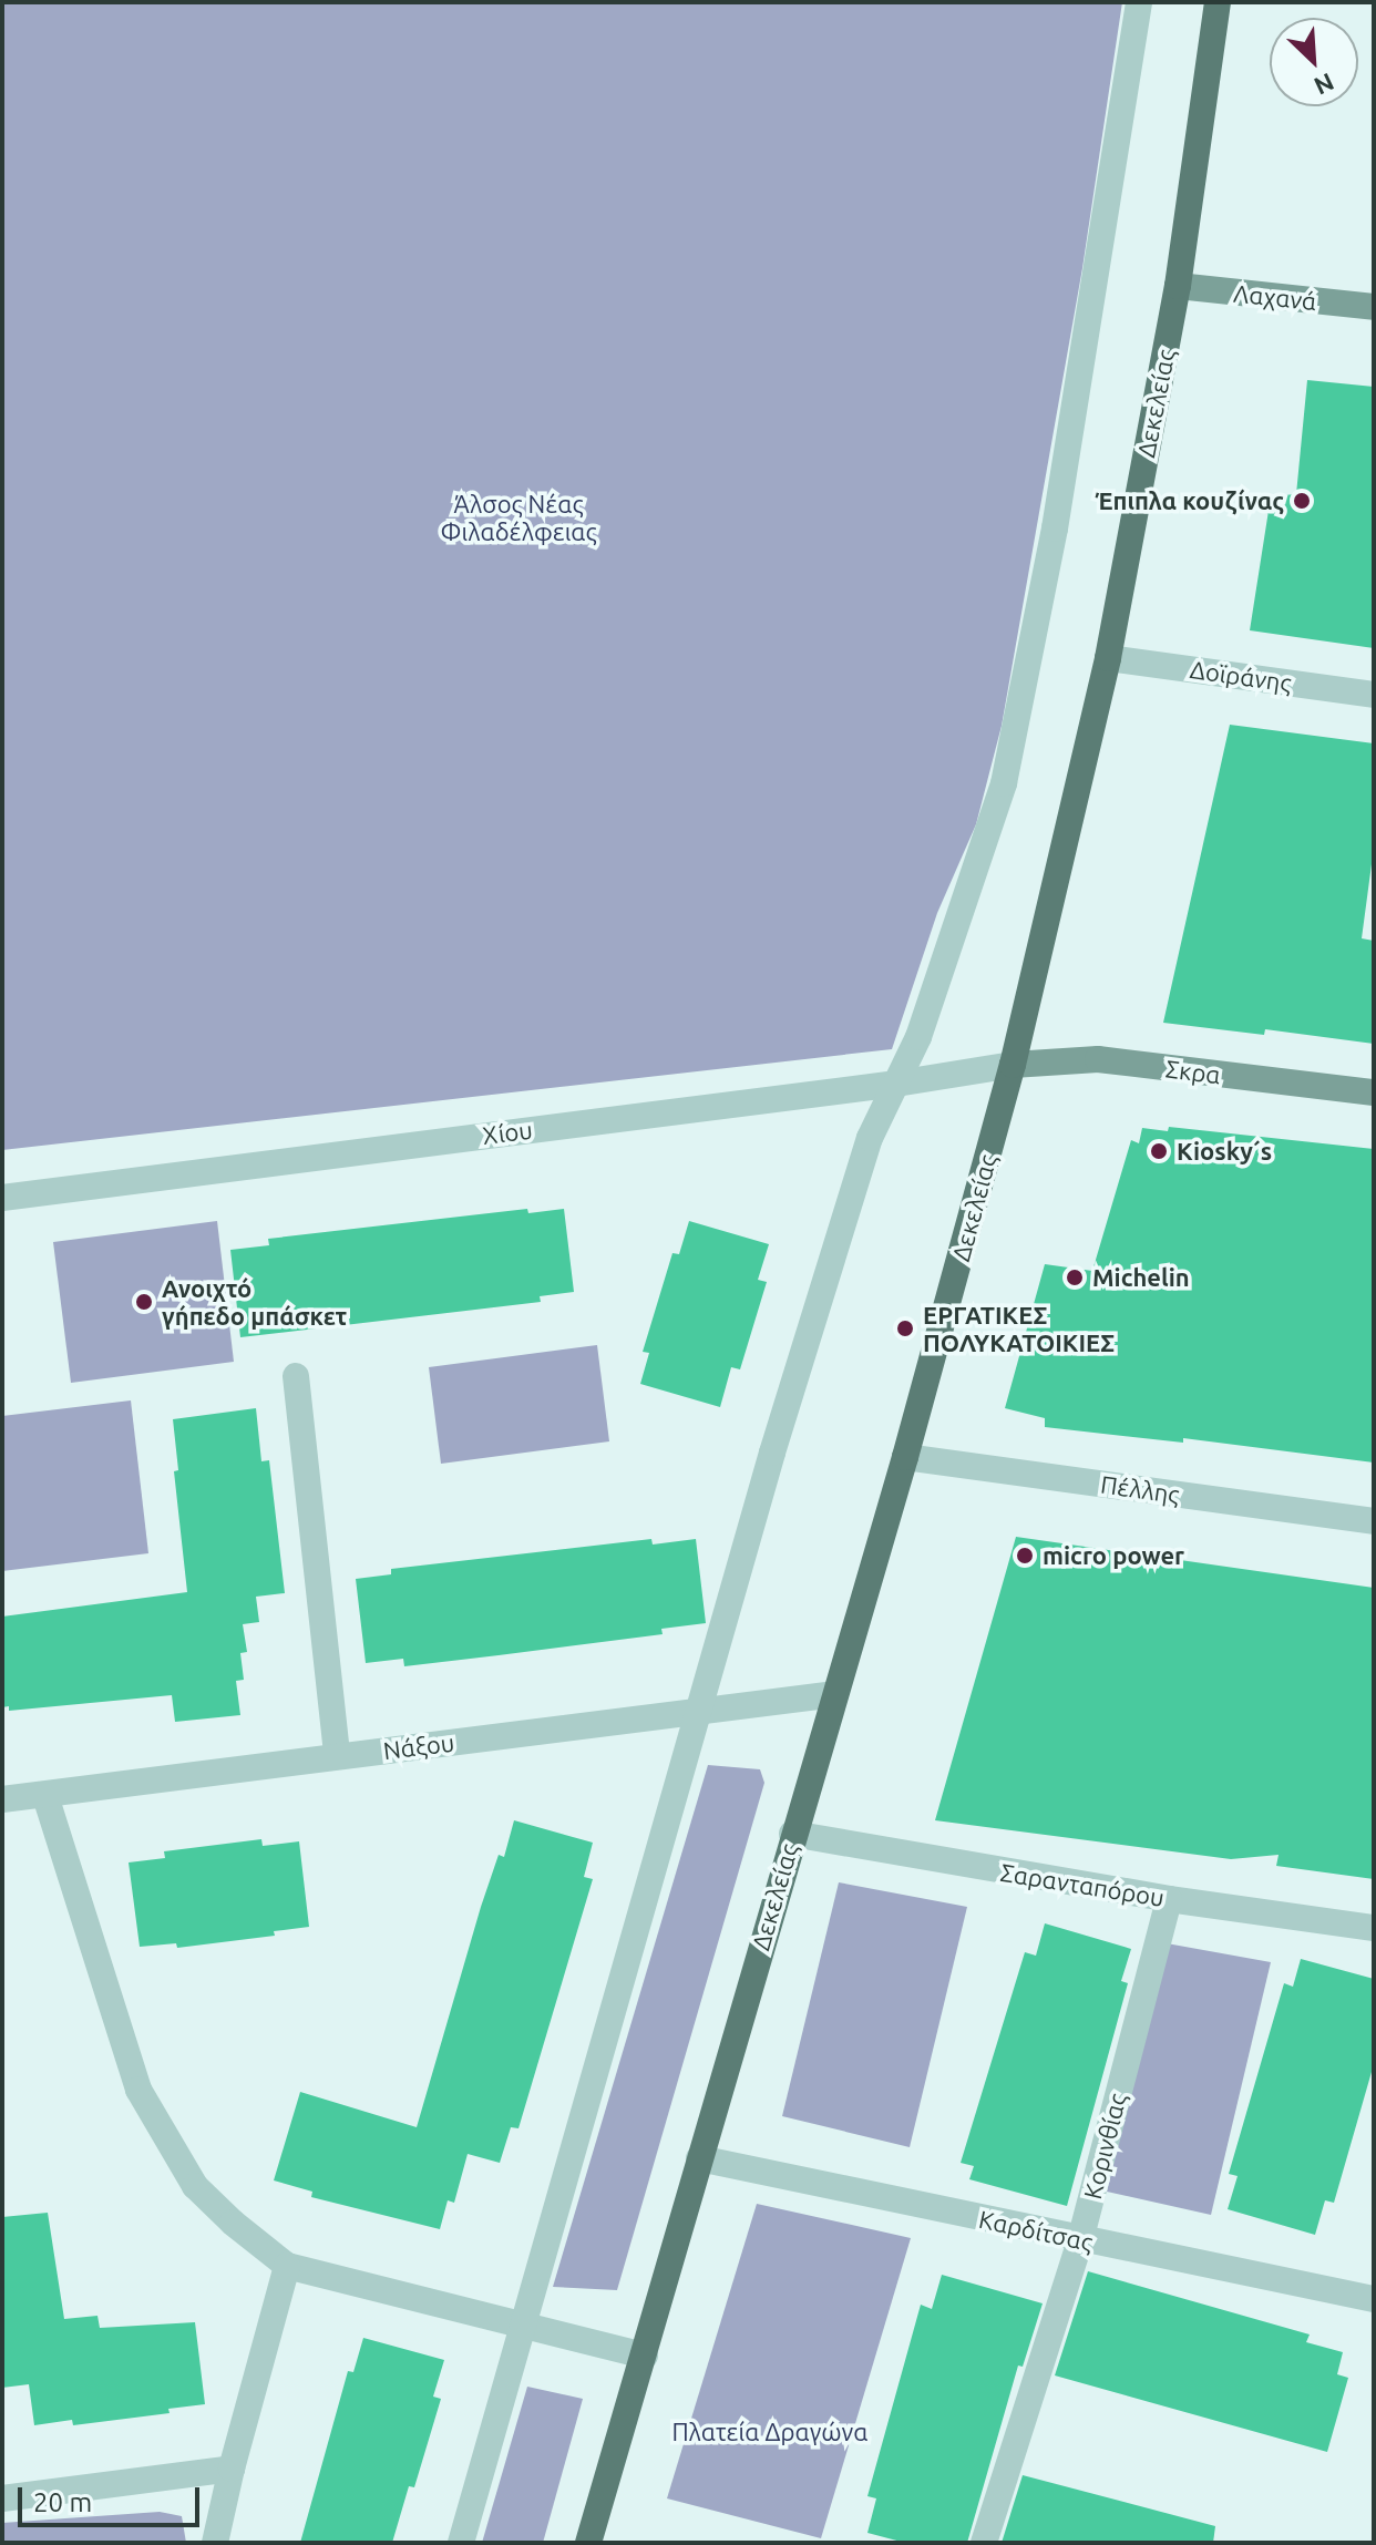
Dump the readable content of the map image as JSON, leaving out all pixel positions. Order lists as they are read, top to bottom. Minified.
{"streets":{"main road":["Δεκελείας"],"street":["Λαχανά","Δοϊράνης","Σκρα","Χίου","Πέλλης","Νάξου","Σαρανταπόρου","Κορινθίας","Καρδίτσας"]},"crossings":[["Λαχανά","Δεκελείας"],["Δεκελείας","Δοϊράνης"],["Δεκελείας","Σκρα"],["Δεκελείας","Χίου"],["Δεκελείας","Πέλλης"],["Δεκελείας","Νάξου"],["Δεκελείας","Σαρανταπόρου"],["Δεκελείας","Καρδίτσας"],["Σκρα","Χίου"],["Σαρανταπόρου","Κορινθίας"],["Κορινθίας","Καρδίτσας"]],"parks":["Άλσος Νέας Φιλαδέλφειας","Πλατεία Δραγώνα"],"places":["Έπιπλα κουζίνας","Kiosky´s","Michelin","Ανοιχτό γήπεδο μπάσκετ","ΕΡΓΑΤΙΚΕΣ ΠΟΛΥΚΑΤΟΙΚΙΕΣ","micro power"],"scale_bar":"20 m","north":"bottom right"}
